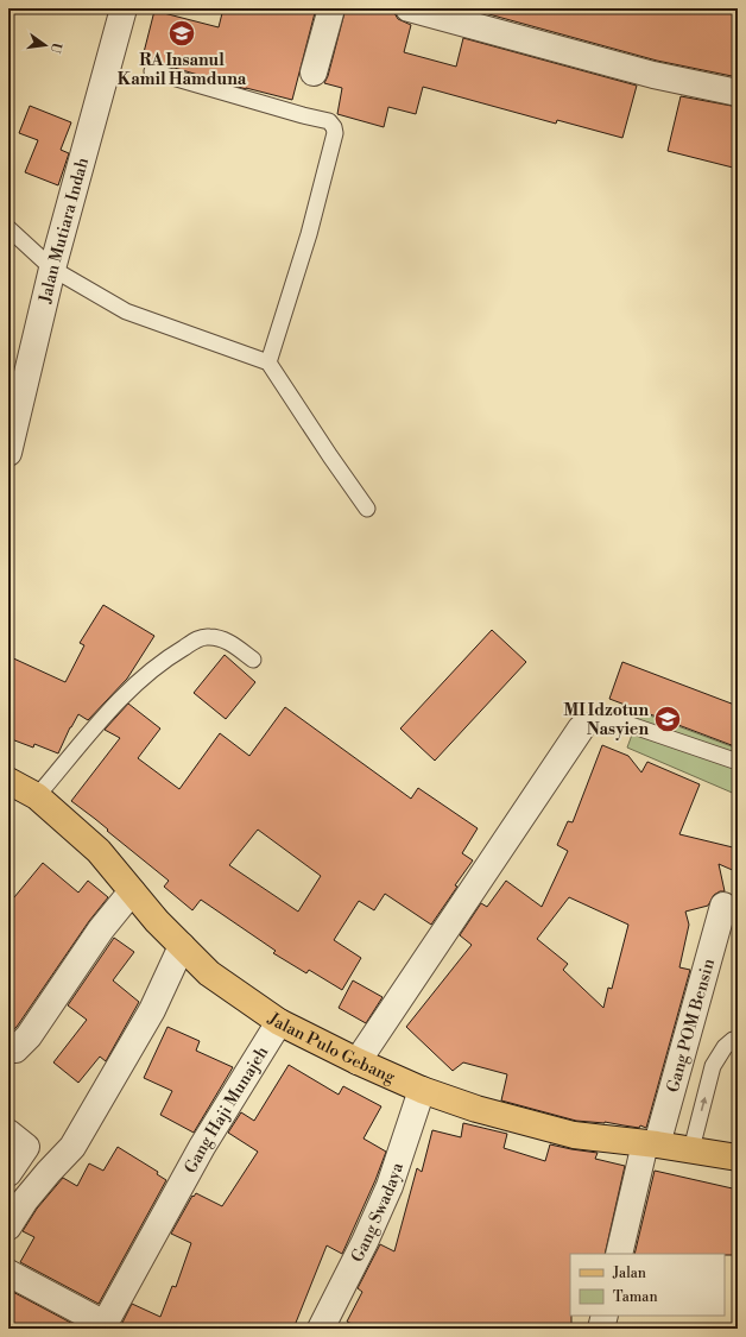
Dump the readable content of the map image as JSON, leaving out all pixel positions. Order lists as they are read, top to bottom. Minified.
{"streets":{"main road":["Jalan Pulo Gebang"],"street":["Jalan Mutiara Indah","Gang POM Bensin","Gang Haji Munajeh","Gang Swadaya"]},"crossings":[["Gang POM Bensin","Jalan Pulo Gebang"],["Jalan Pulo Gebang","Gang Haji Munajeh"],["Jalan Pulo Gebang","Gang Swadaya"]],"places":{"school or university":["RA Insanul Kamil Hamduna","MI Idzotun Nasyien"]},"legend":["Jalan","Taman"],"north":"right"}
